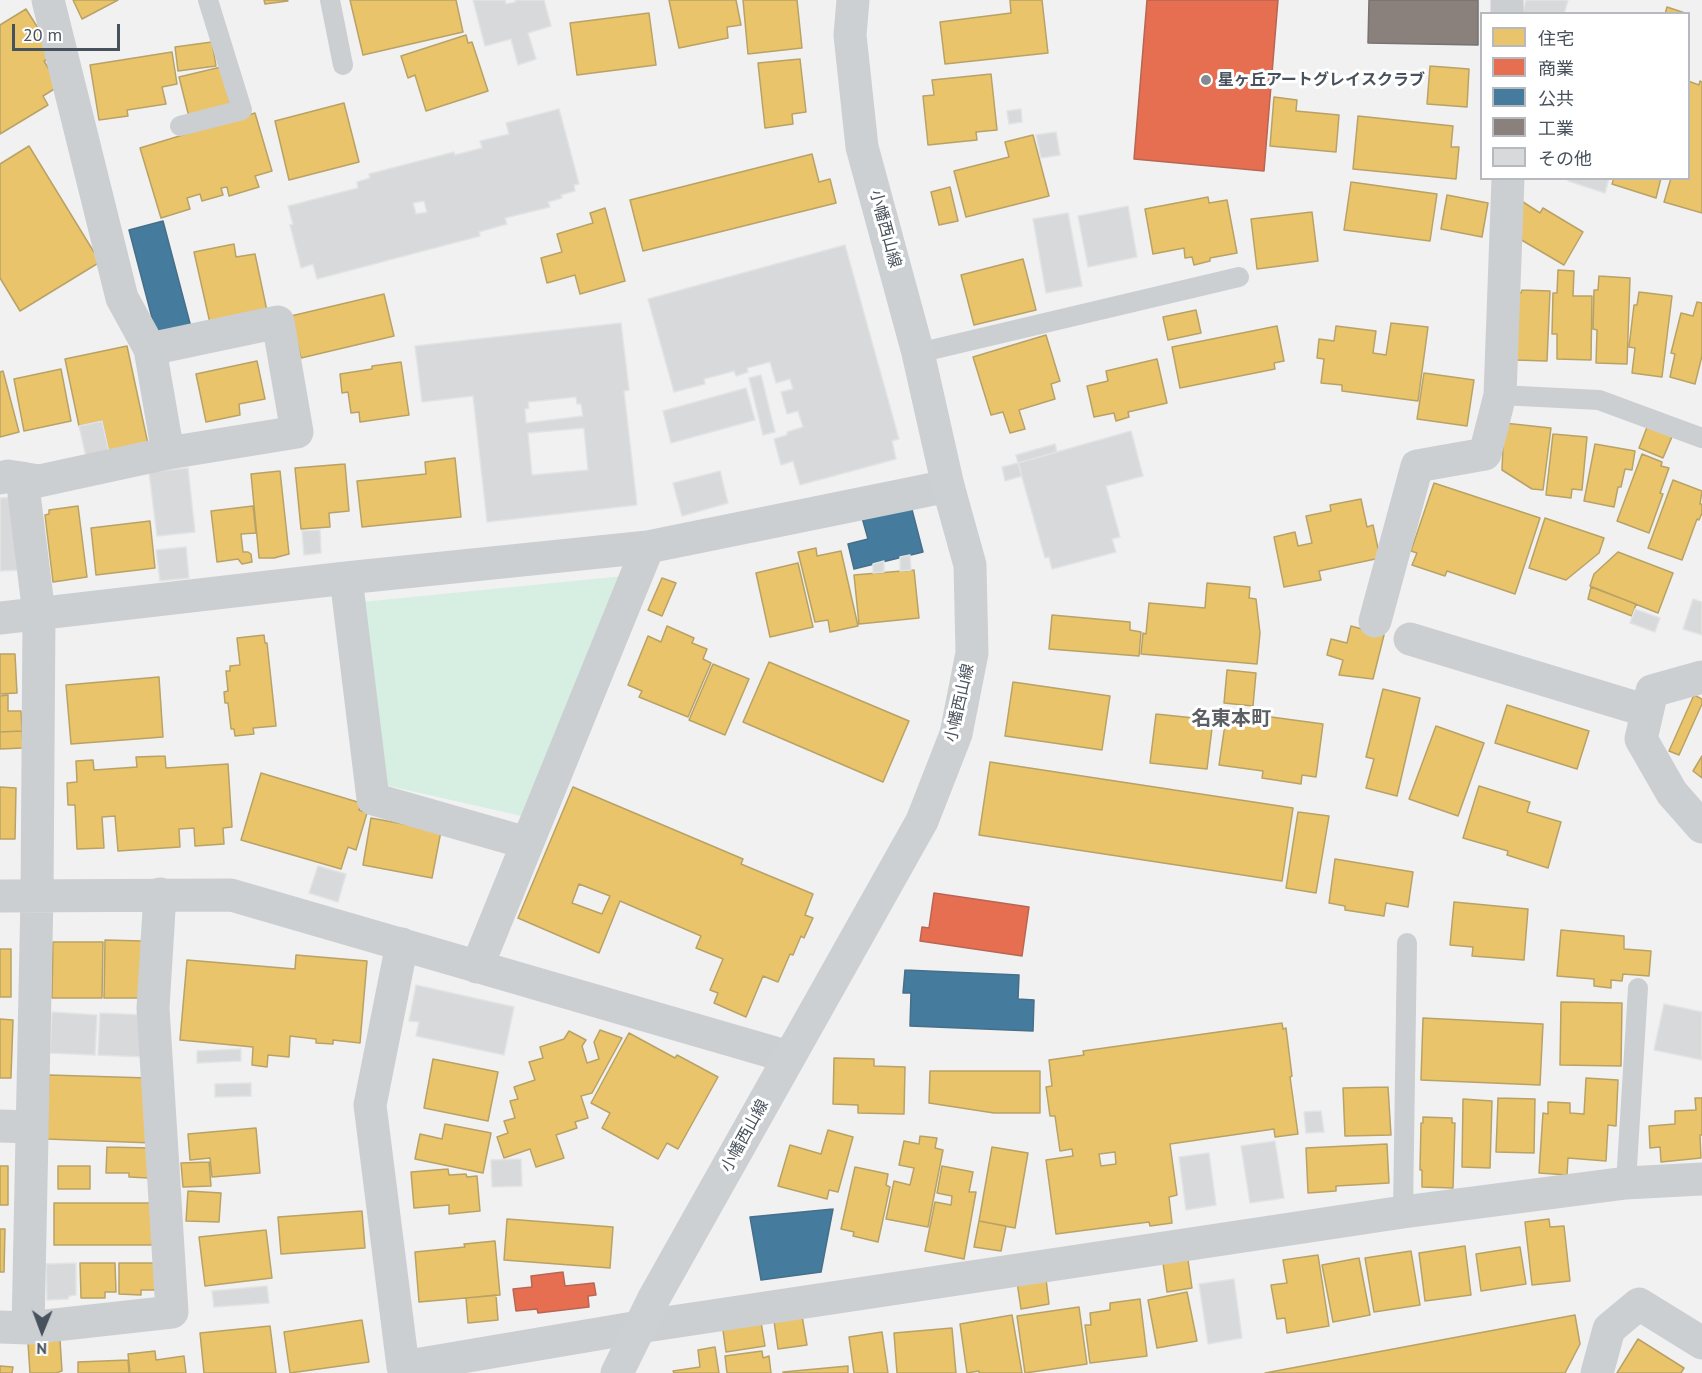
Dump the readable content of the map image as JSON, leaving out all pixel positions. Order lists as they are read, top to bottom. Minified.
{"streets":{"street":["小幡西山線"]},"districts":["名東本町"],"places":["星ヶ丘アートグレイスクラブ"],"legend":["住宅","商業","公共","工業","その他"],"scale_bar":"20 m","north":"bottom"}
